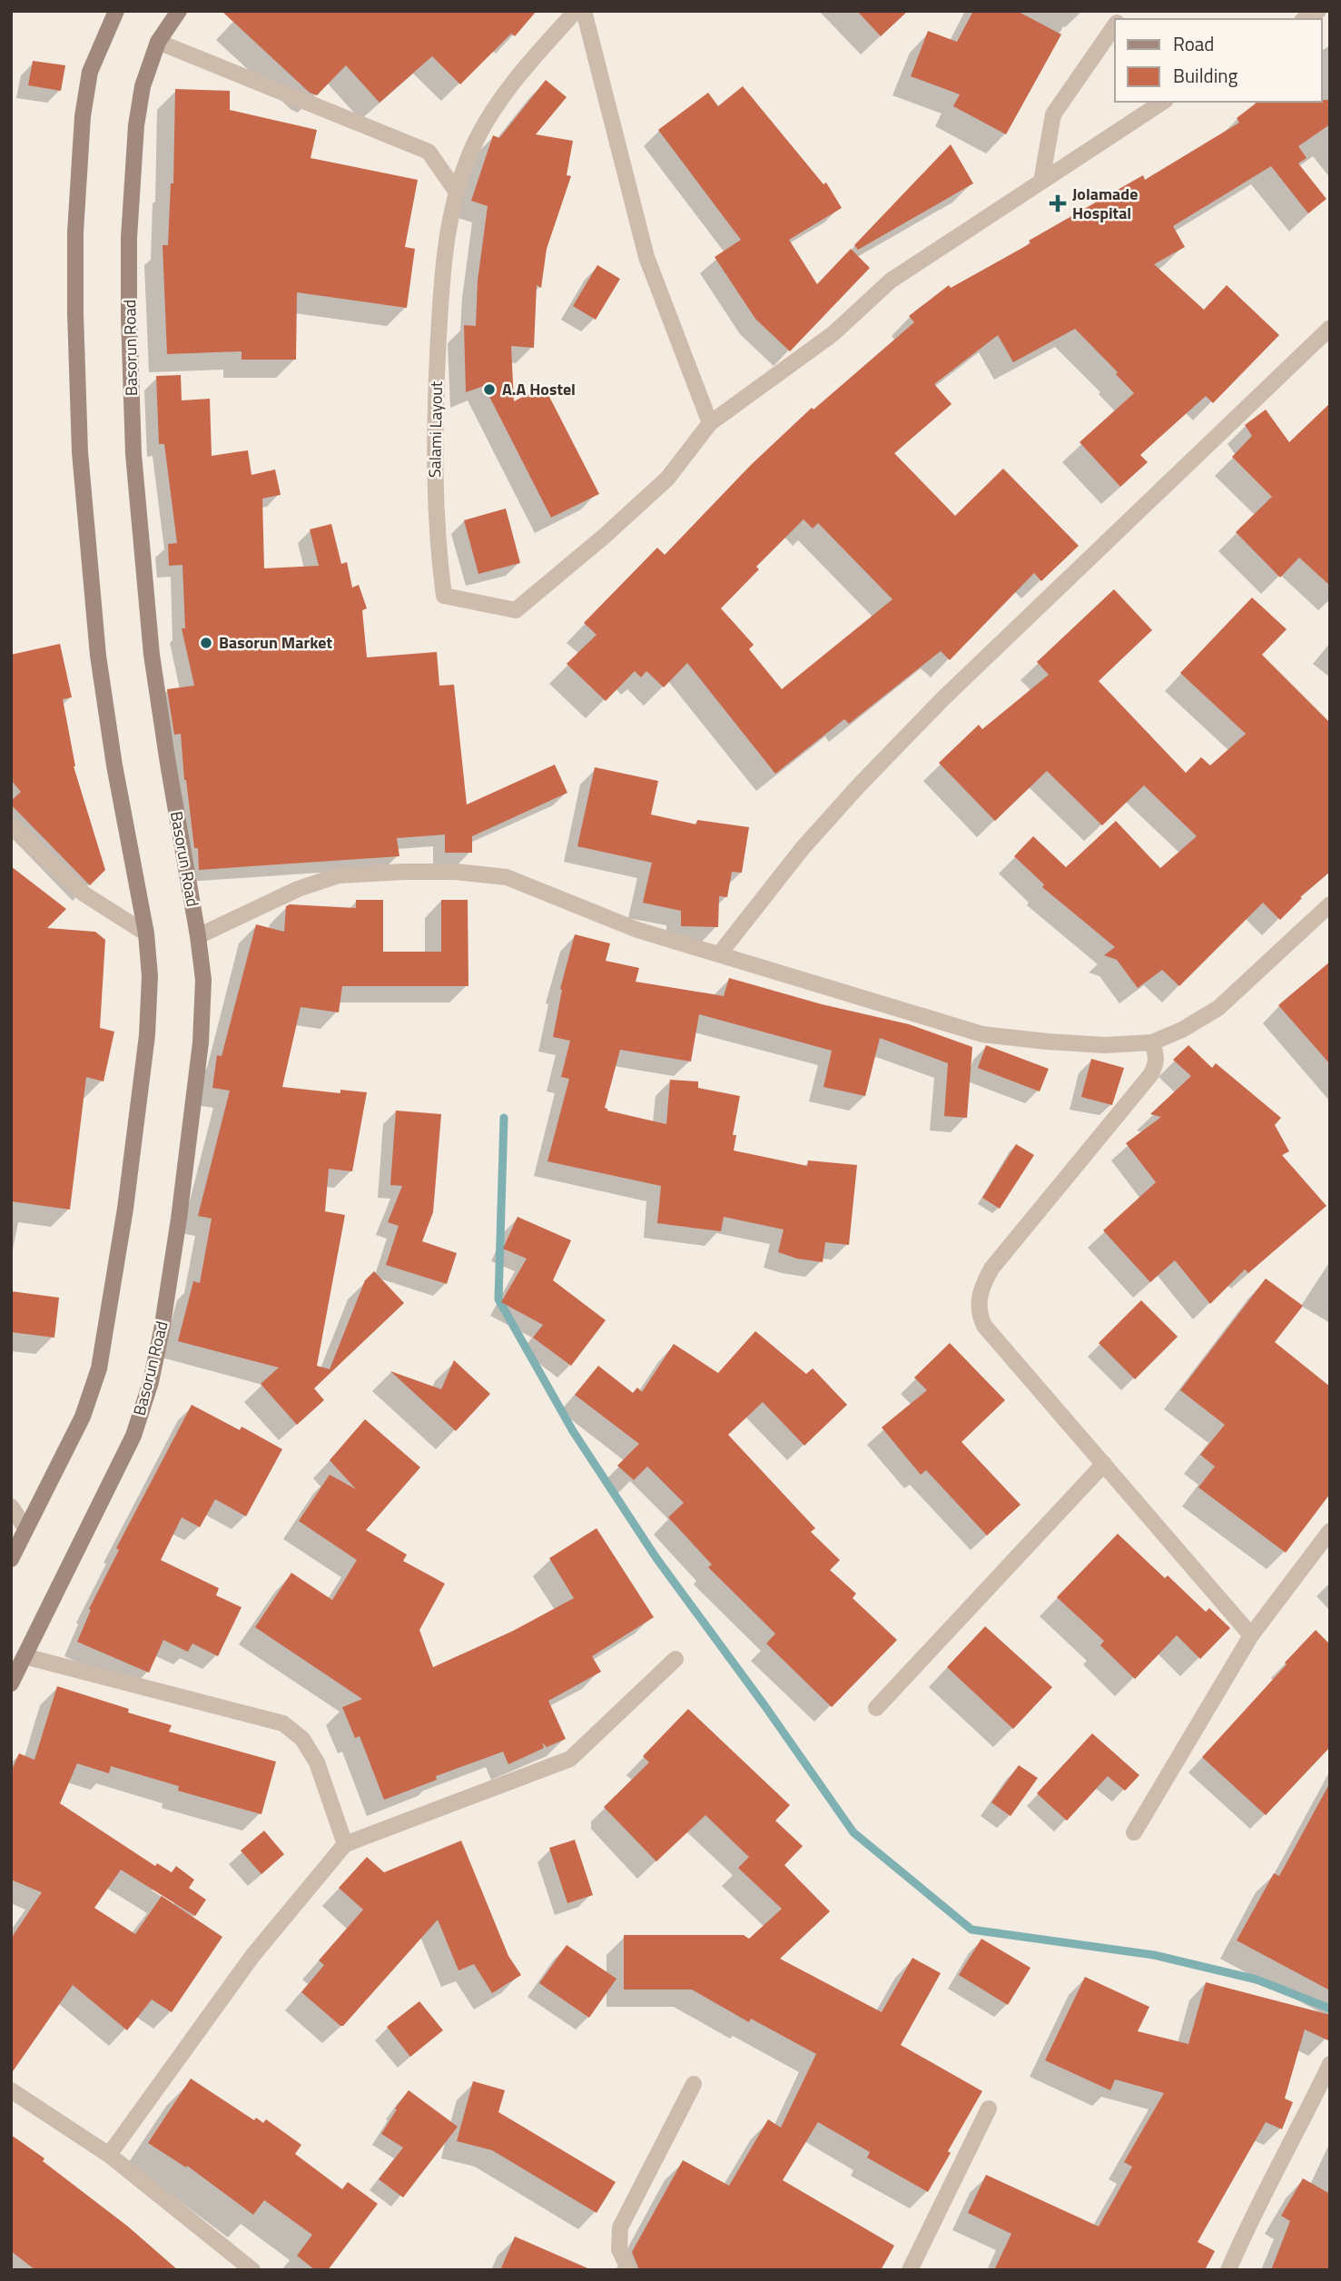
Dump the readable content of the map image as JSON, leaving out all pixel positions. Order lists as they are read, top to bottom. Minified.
{"streets":{"main road":["Basorun Road"],"street":["Salami Layout"]},"places":{"health":["Jolamade Hospital"],"other":["A.A Hostel","Basorun Market"]},"legend":["Road","Building"]}
